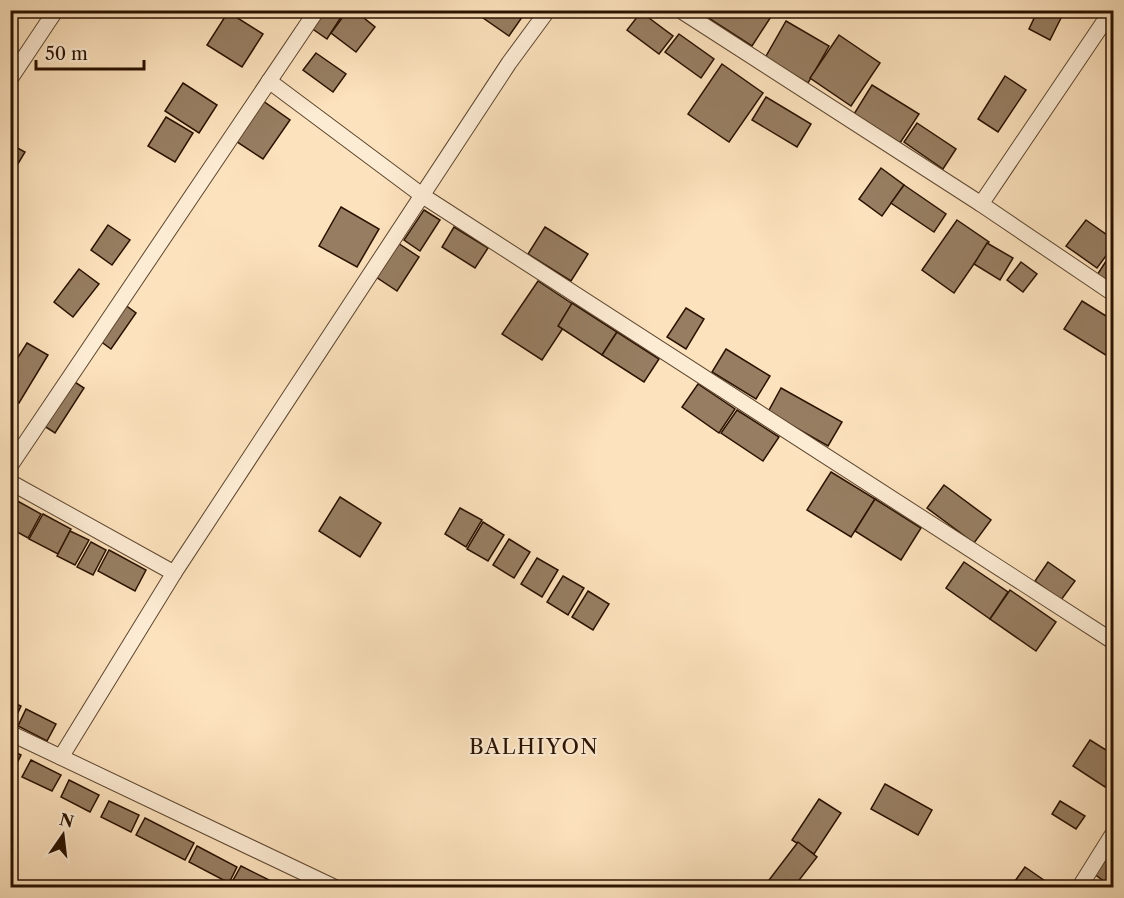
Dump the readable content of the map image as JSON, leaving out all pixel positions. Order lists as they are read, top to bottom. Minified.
{"districts":["BALHIYON"],"scale_bar":"50 m","north":"top"}
